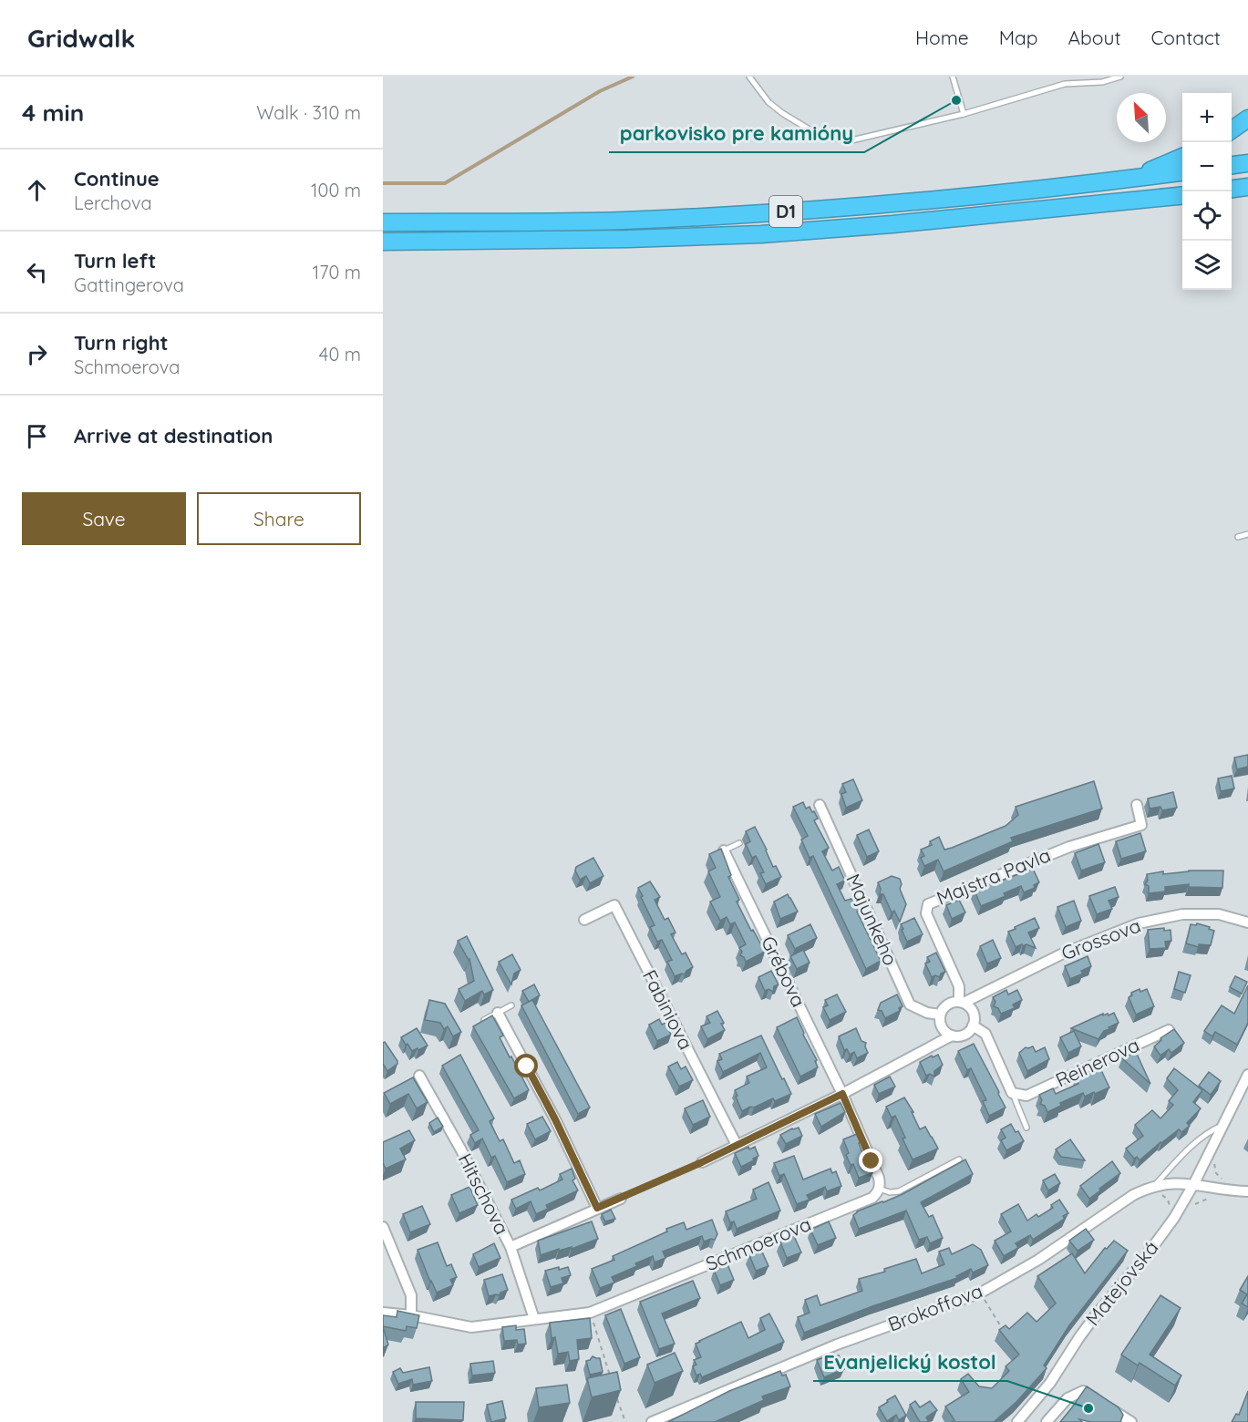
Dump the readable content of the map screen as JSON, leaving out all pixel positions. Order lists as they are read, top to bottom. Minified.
{"streets":{"highway":["D1"],"street":["Majstra Pavla","Majunkeho","Grossova","Grébova","Fabiniova","Reinerova","Hitschova","Schmoerova","Matejovská","Brokoffova"]},"crossings":[["Majstra Pavla","Majunkeho"],["Majstra Pavla","Grossova"],["Majunkeho","Grossova"],["Hitschova","Schmoerova"],["Matejovská","Brokoffova"]],"places":["parkovisko pre kamióny","Evanjelický kostol"],"north":"top left","page":{"header":"Gridwalk","nav":["Home","Map","About","Contact"],"heading":["4 min","Walk · 310 m"],"map_buttons":["+","−"],"list":[["Continue","Lerchova","100 m"],["Turn left","Gattingerova","170 m"],["Turn right","Schmoerova","40 m"],"Arrive at destination"],"buttons":["Save","Share"]}}
